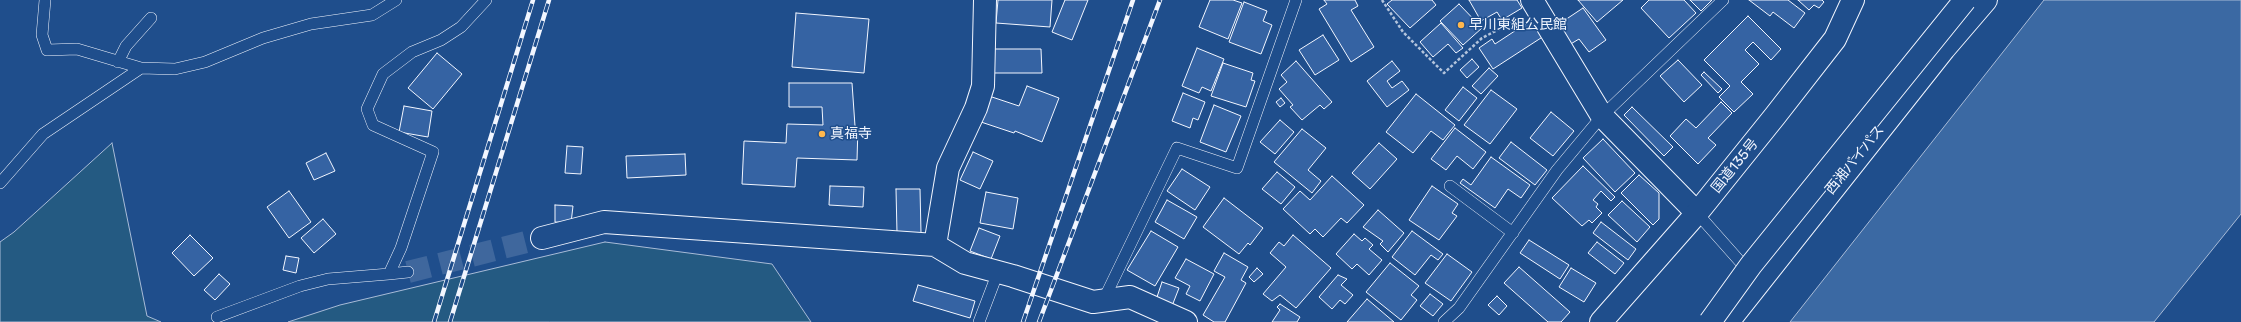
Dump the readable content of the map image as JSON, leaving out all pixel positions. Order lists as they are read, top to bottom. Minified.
{"streets":{"main road":["西湘バイパス","国道135号"]},"places":["早川東組公民館","真福寺"]}
